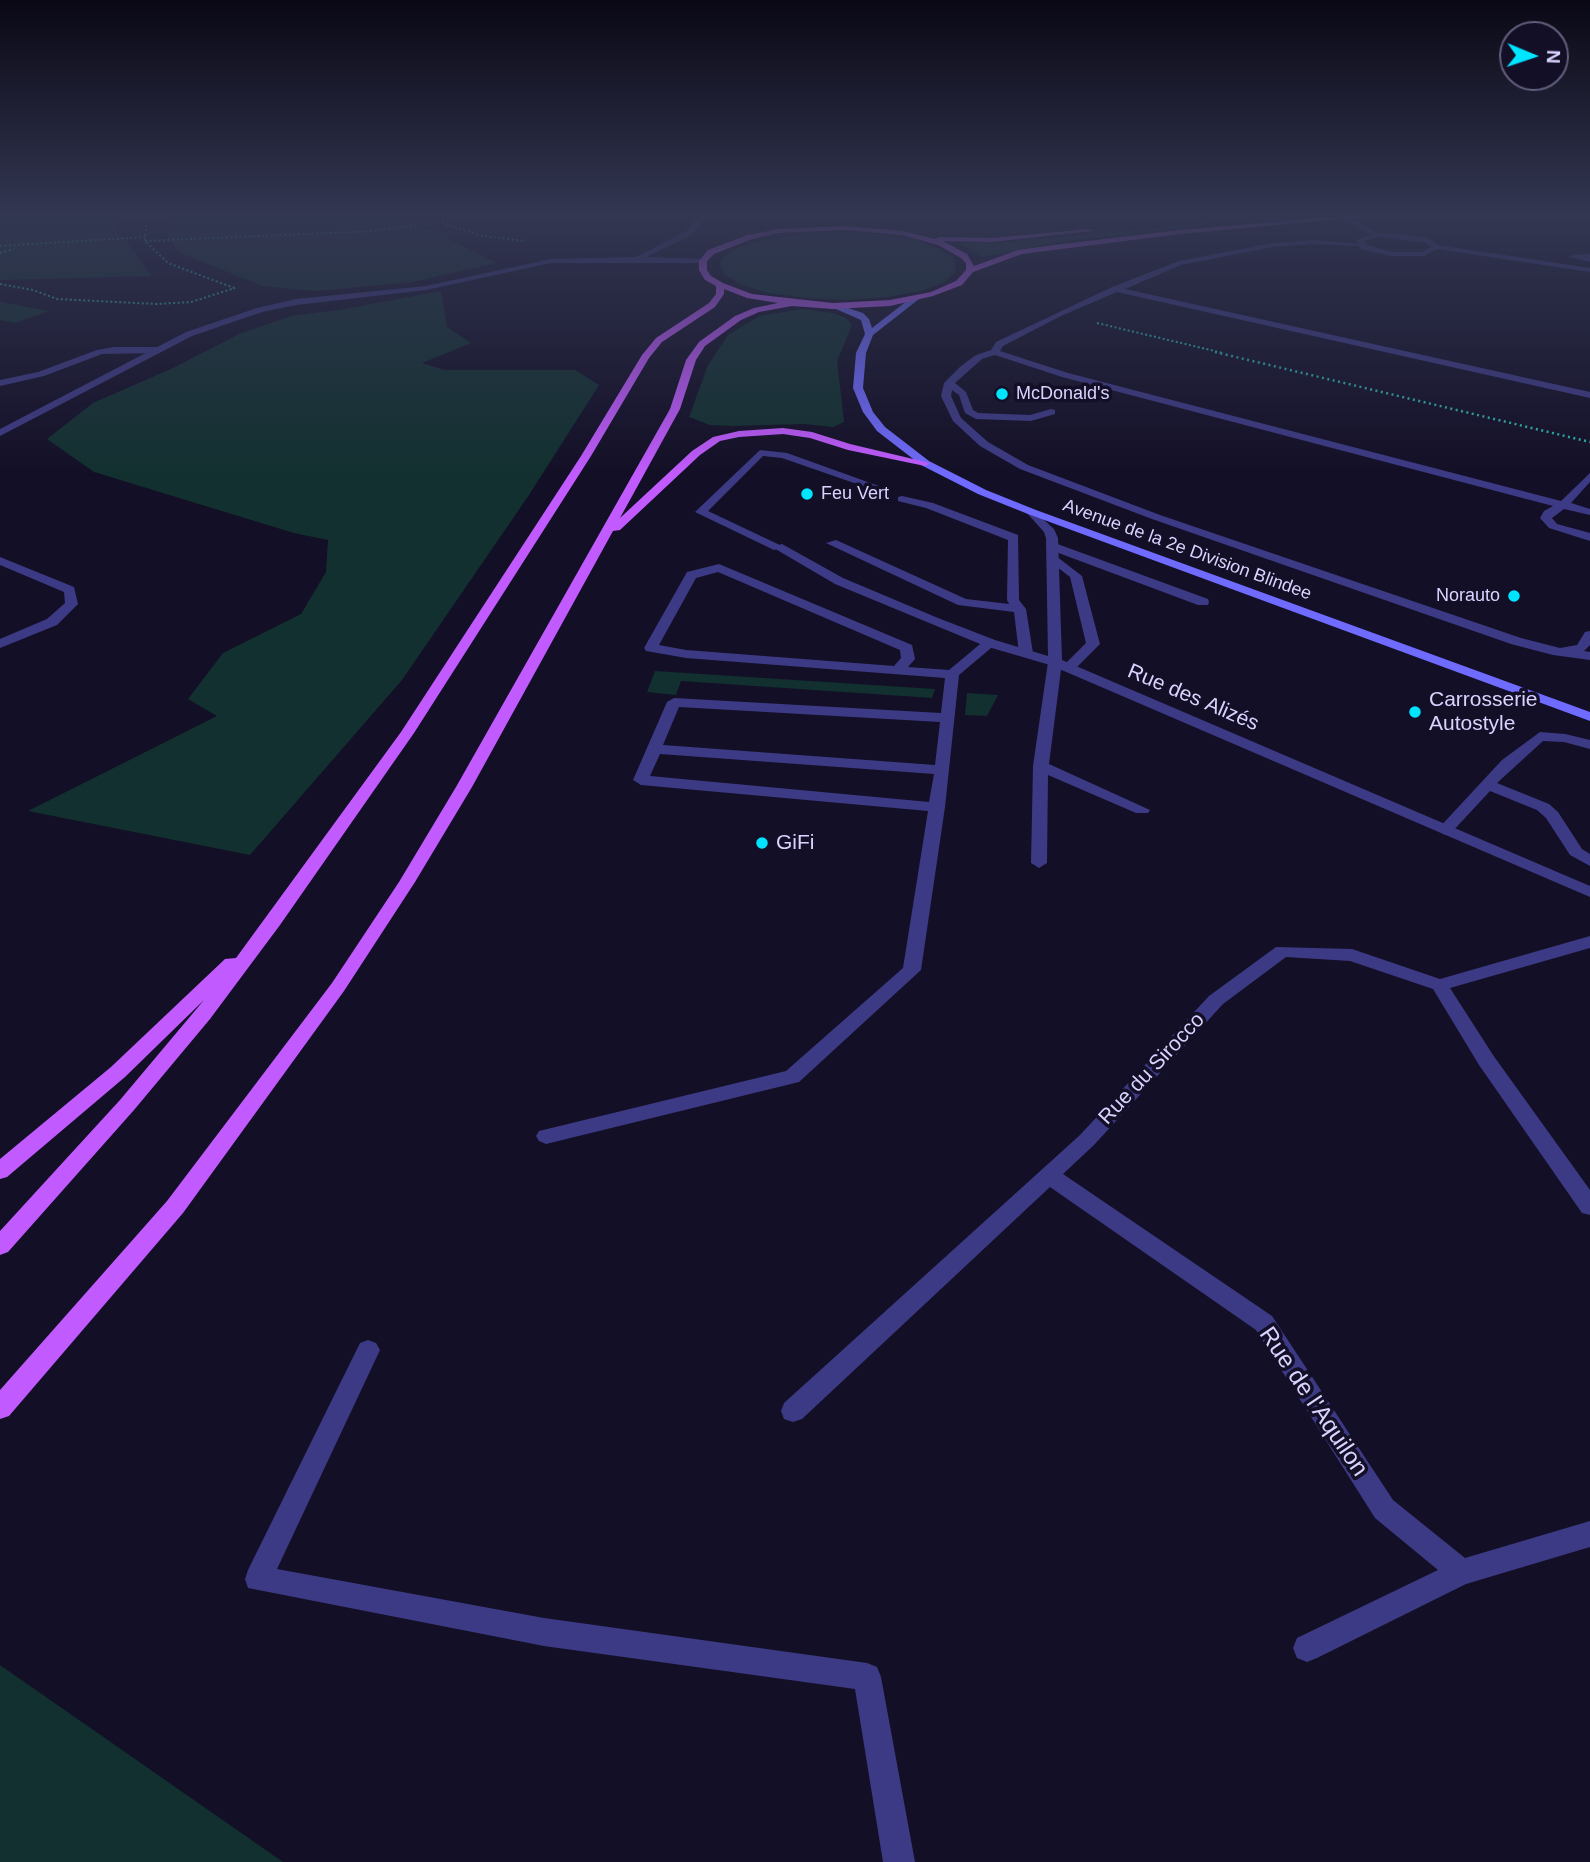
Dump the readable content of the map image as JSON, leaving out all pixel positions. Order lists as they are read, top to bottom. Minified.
{"streets":{"main road":["Avenue de la 2e Division Blindee"],"street":["Rue des Alizés","Rue du Sirocco","Rue de l'Aquilon"]},"crossings":[["Rue du Sirocco","Rue de l'Aquilon"]],"places":["McDonald's","Feu Vert","Norauto","Carrosserie Autostyle","GiFi"],"north":"right"}
